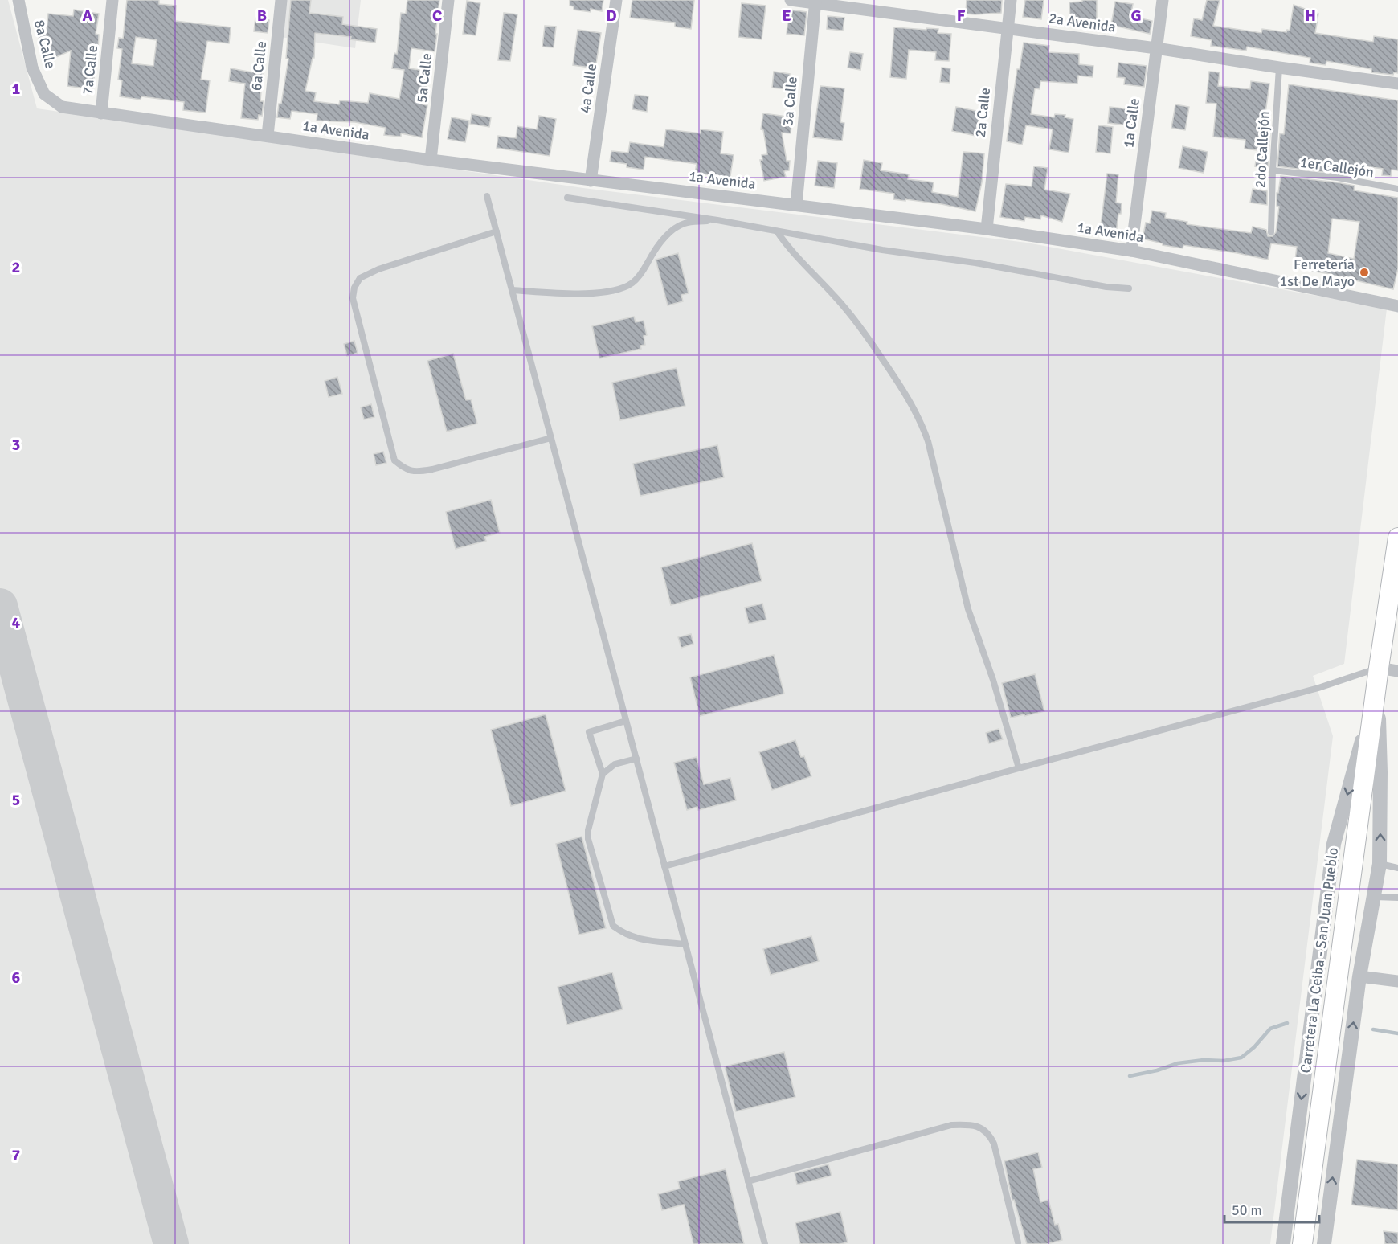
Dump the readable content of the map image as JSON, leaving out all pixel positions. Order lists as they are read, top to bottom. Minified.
{"streets":{"main road":["Carretera La Ceiba - San Juan Pueblo"],"street":["2a Avenida","8a Calle","6a Calle","7a Calle","5a Calle","4a Calle","3a Calle","2a Calle","1a Calle","1a Avenida"],"lane":["2do Callejón","1er Callejón"]},"crossings":[["2a Avenida","3a Calle"],["2a Avenida","2a Calle"],["2a Avenida","1a Calle"],["2a Avenida","2do Callejón"],["8a Calle","1a Avenida"],["6a Calle","1a Avenida"],["7a Calle","1a Avenida"],["5a Calle","1a Avenida"],["4a Calle","1a Avenida"],["3a Calle","1a Avenida"],["2a Calle","1a Avenida"],["1a Calle","1a Avenida"],["2do Callejón","1er Callejón"]],"places":["Ferretería 1st De Mayo"],"scale_bar":"50 m","grid":{"columns":["A","B","C","D","E","F","G","H"],"rows":["1","2","3","4","5","6","7"]}}
